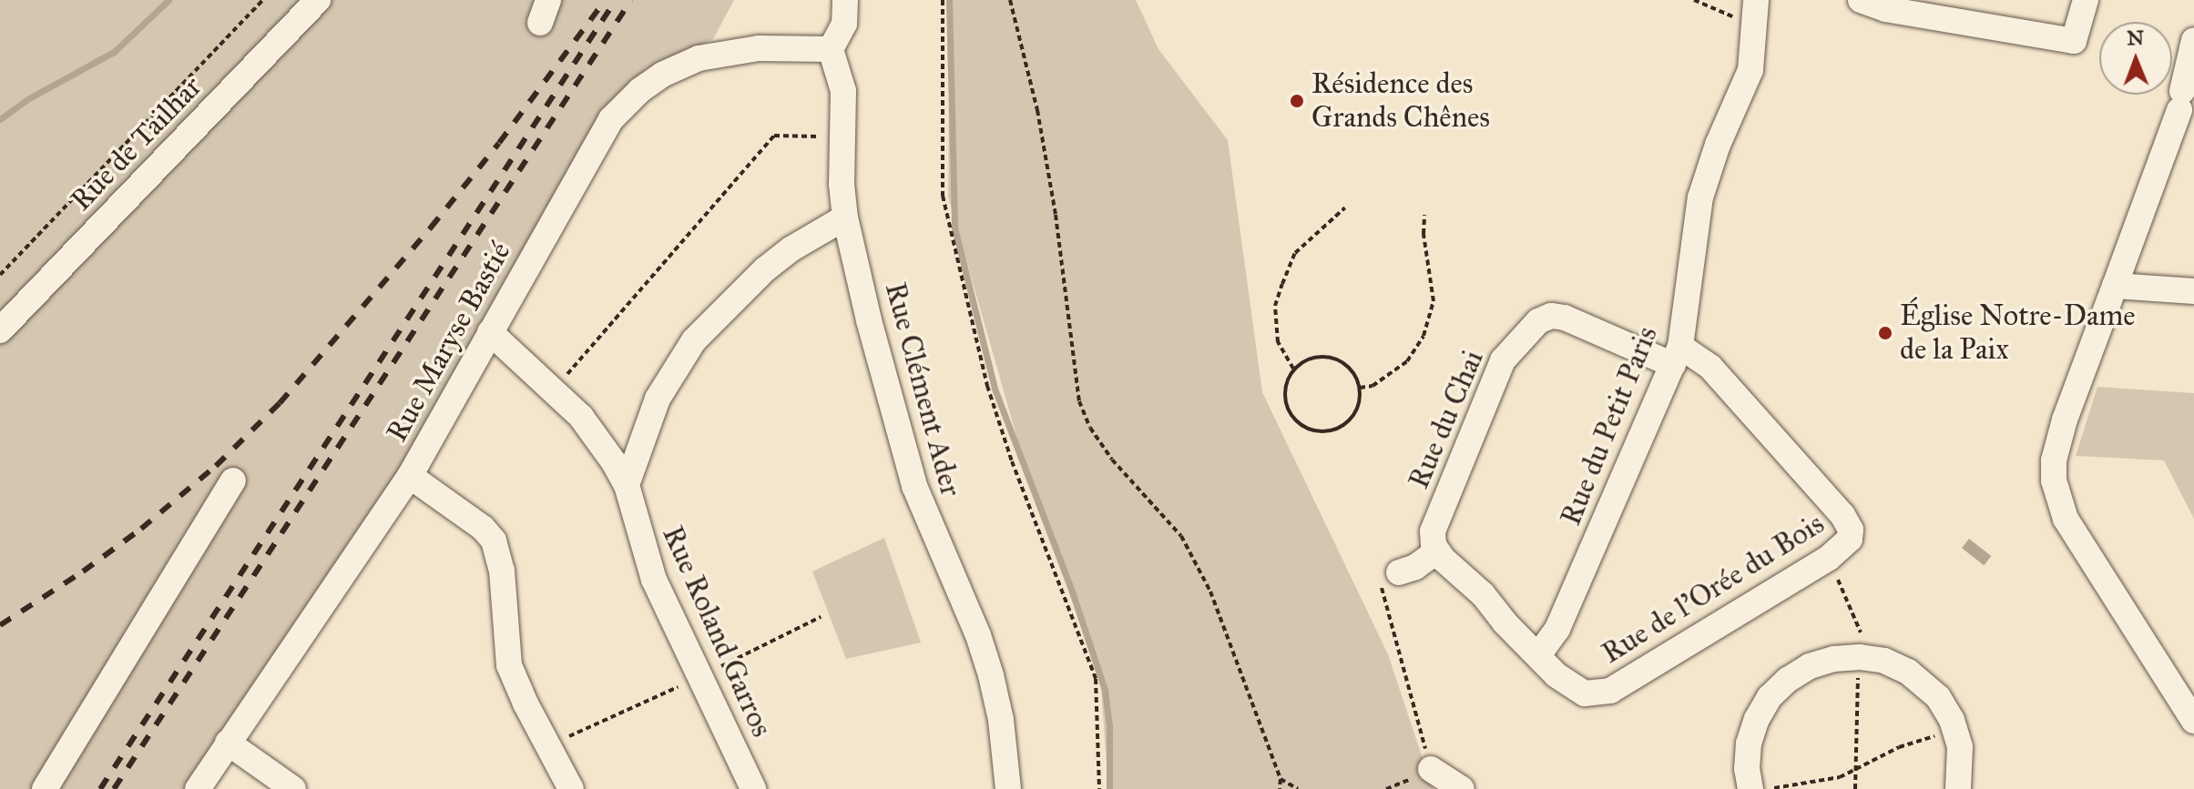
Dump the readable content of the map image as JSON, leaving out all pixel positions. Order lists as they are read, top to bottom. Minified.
{"streets":{"street":["Rue de Tailhar","Rue Maryse Bastié","Rue Clément Ader","Rue du Chai","Rue du Petit Paris","Rue de l'Orée du Bois","Rue Roland Garros"]},"crossings":[["Rue Maryse Bastié","Rue Clément Ader"],["Rue Maryse Bastié","Rue Roland Garros"],["Rue du Chai","Rue du Petit Paris"],["Rue du Chai","Rue de l'Orée du Bois"],["Rue du Petit Paris","Rue de l'Orée du Bois"]],"places":["Résidence des Grands Chênes","Église Notre-Dame de la Paix"],"north":"top"}
